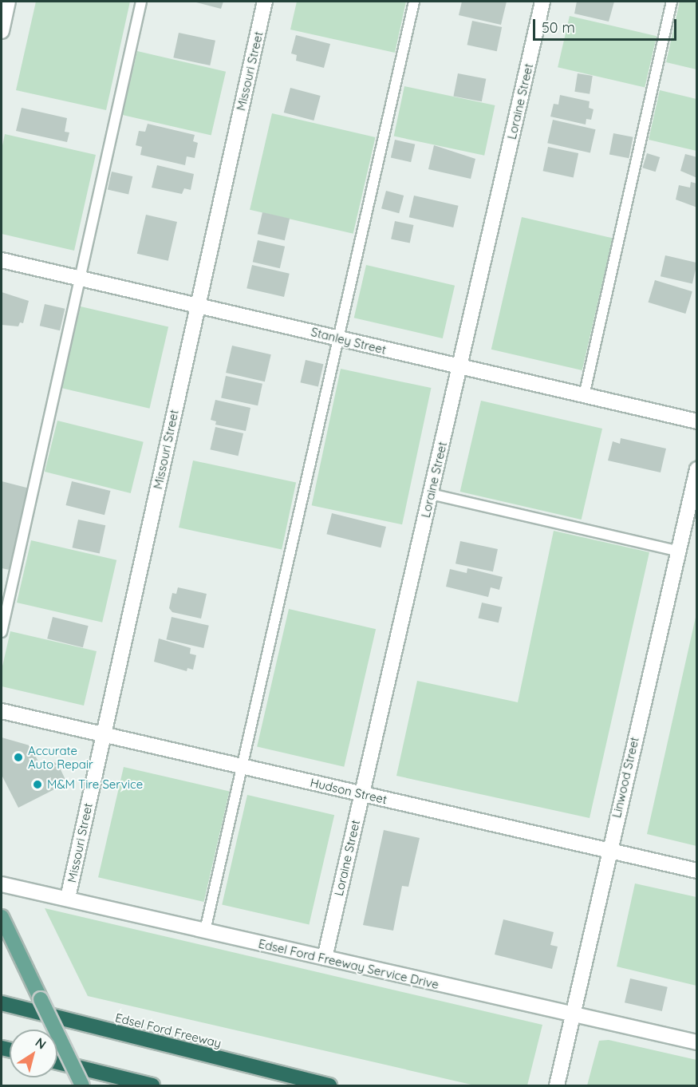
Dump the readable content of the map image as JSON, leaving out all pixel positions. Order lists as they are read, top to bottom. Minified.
{"streets":{"highway":["Edsel Ford Freeway"],"street":["Missouri Street","Loraine Street","Stanley Street","Linwood Street","Hudson Street","Edsel Ford Freeway Service Drive"]},"crossings":[["Missouri Street","Stanley Street"],["Missouri Street","Hudson Street"],["Missouri Street","Edsel Ford Freeway Service Drive"],["Loraine Street","Stanley Street"],["Loraine Street","Hudson Street"],["Loraine Street","Edsel Ford Freeway Service Drive"],["Linwood Street","Hudson Street"],["Linwood Street","Edsel Ford Freeway Service Drive"]],"places":["Accurate Auto Repair","M&M Tire Service"],"scale_bar":"50 m","north":"top right"}
